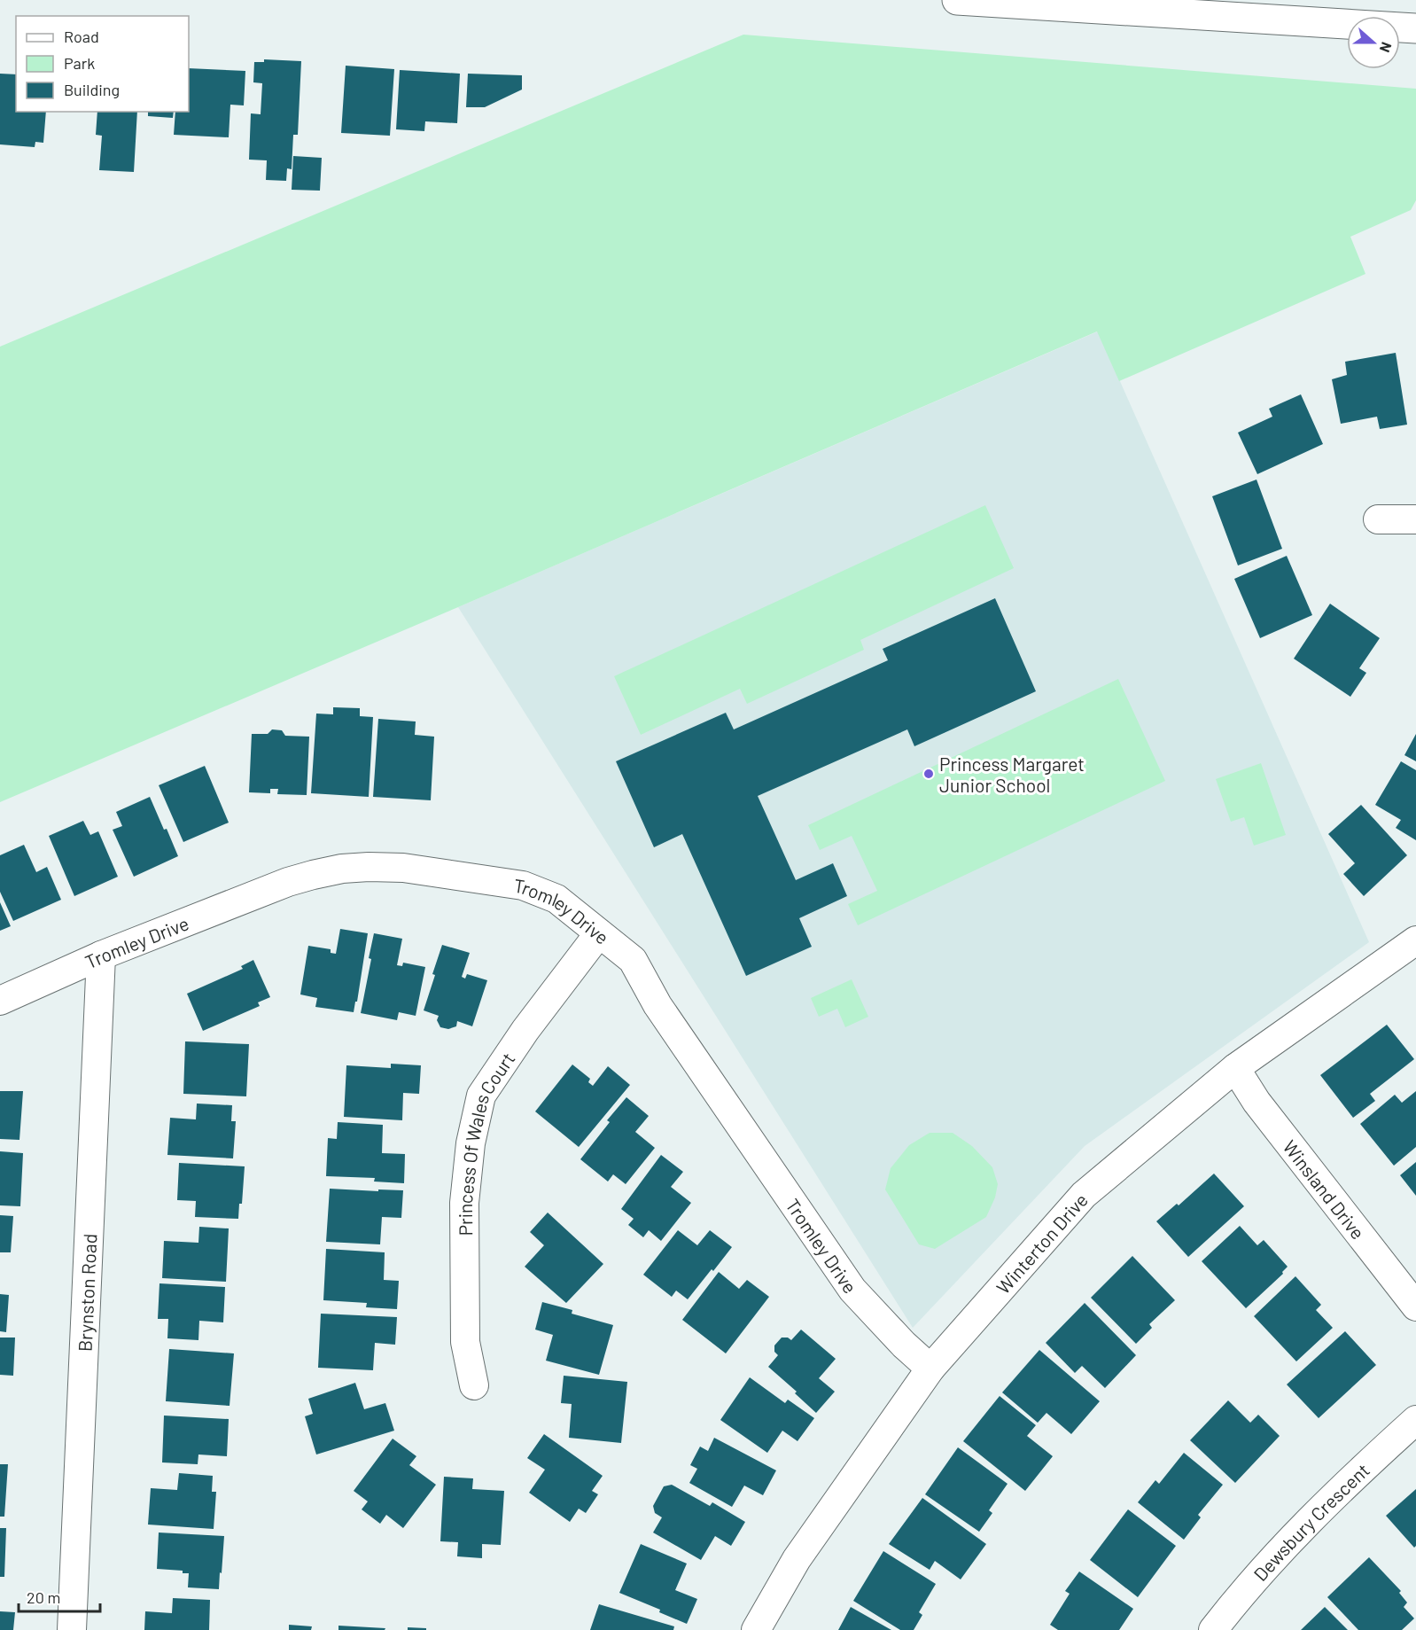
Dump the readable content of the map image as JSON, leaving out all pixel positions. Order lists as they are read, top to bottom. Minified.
{"streets":{"street":["Tromley Drive","Princess Of Wales Court","Winsland Drive","Winterton Drive","Brynston Road","Dewsbury Crescent"]},"crossings":[["Tromley Drive","Princess Of Wales Court"],["Tromley Drive","Winterton Drive"],["Tromley Drive","Brynston Road"],["Winsland Drive","Winterton Drive"]],"places":["Princess Margaret Junior School"],"legend":["Road","Park","Building"],"scale_bar":"20 m","north":"right"}
